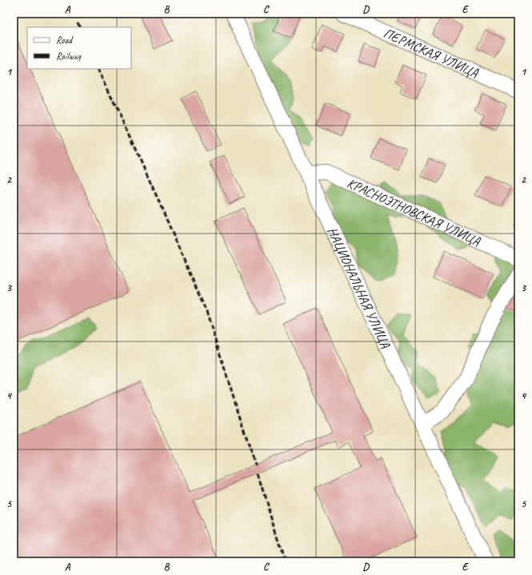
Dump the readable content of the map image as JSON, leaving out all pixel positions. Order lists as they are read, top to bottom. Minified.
{"streets":{"street":["ПЕРМСКАЯ УЛИЦА","КРАСНОЭТНОВСКАЯ УЛИЦА","НАЦИОНАЛЬНАЯ УЛИЦА"]},"crossings":[["КРАСНОЭТНОВСКАЯ УЛИЦА","НАЦИОНАЛЬНАЯ УЛИЦА"]],"legend":["Road","Railway"],"grid":{"columns":["A","B","C","D","E"],"rows":["1","2","3","4","5"]}}
